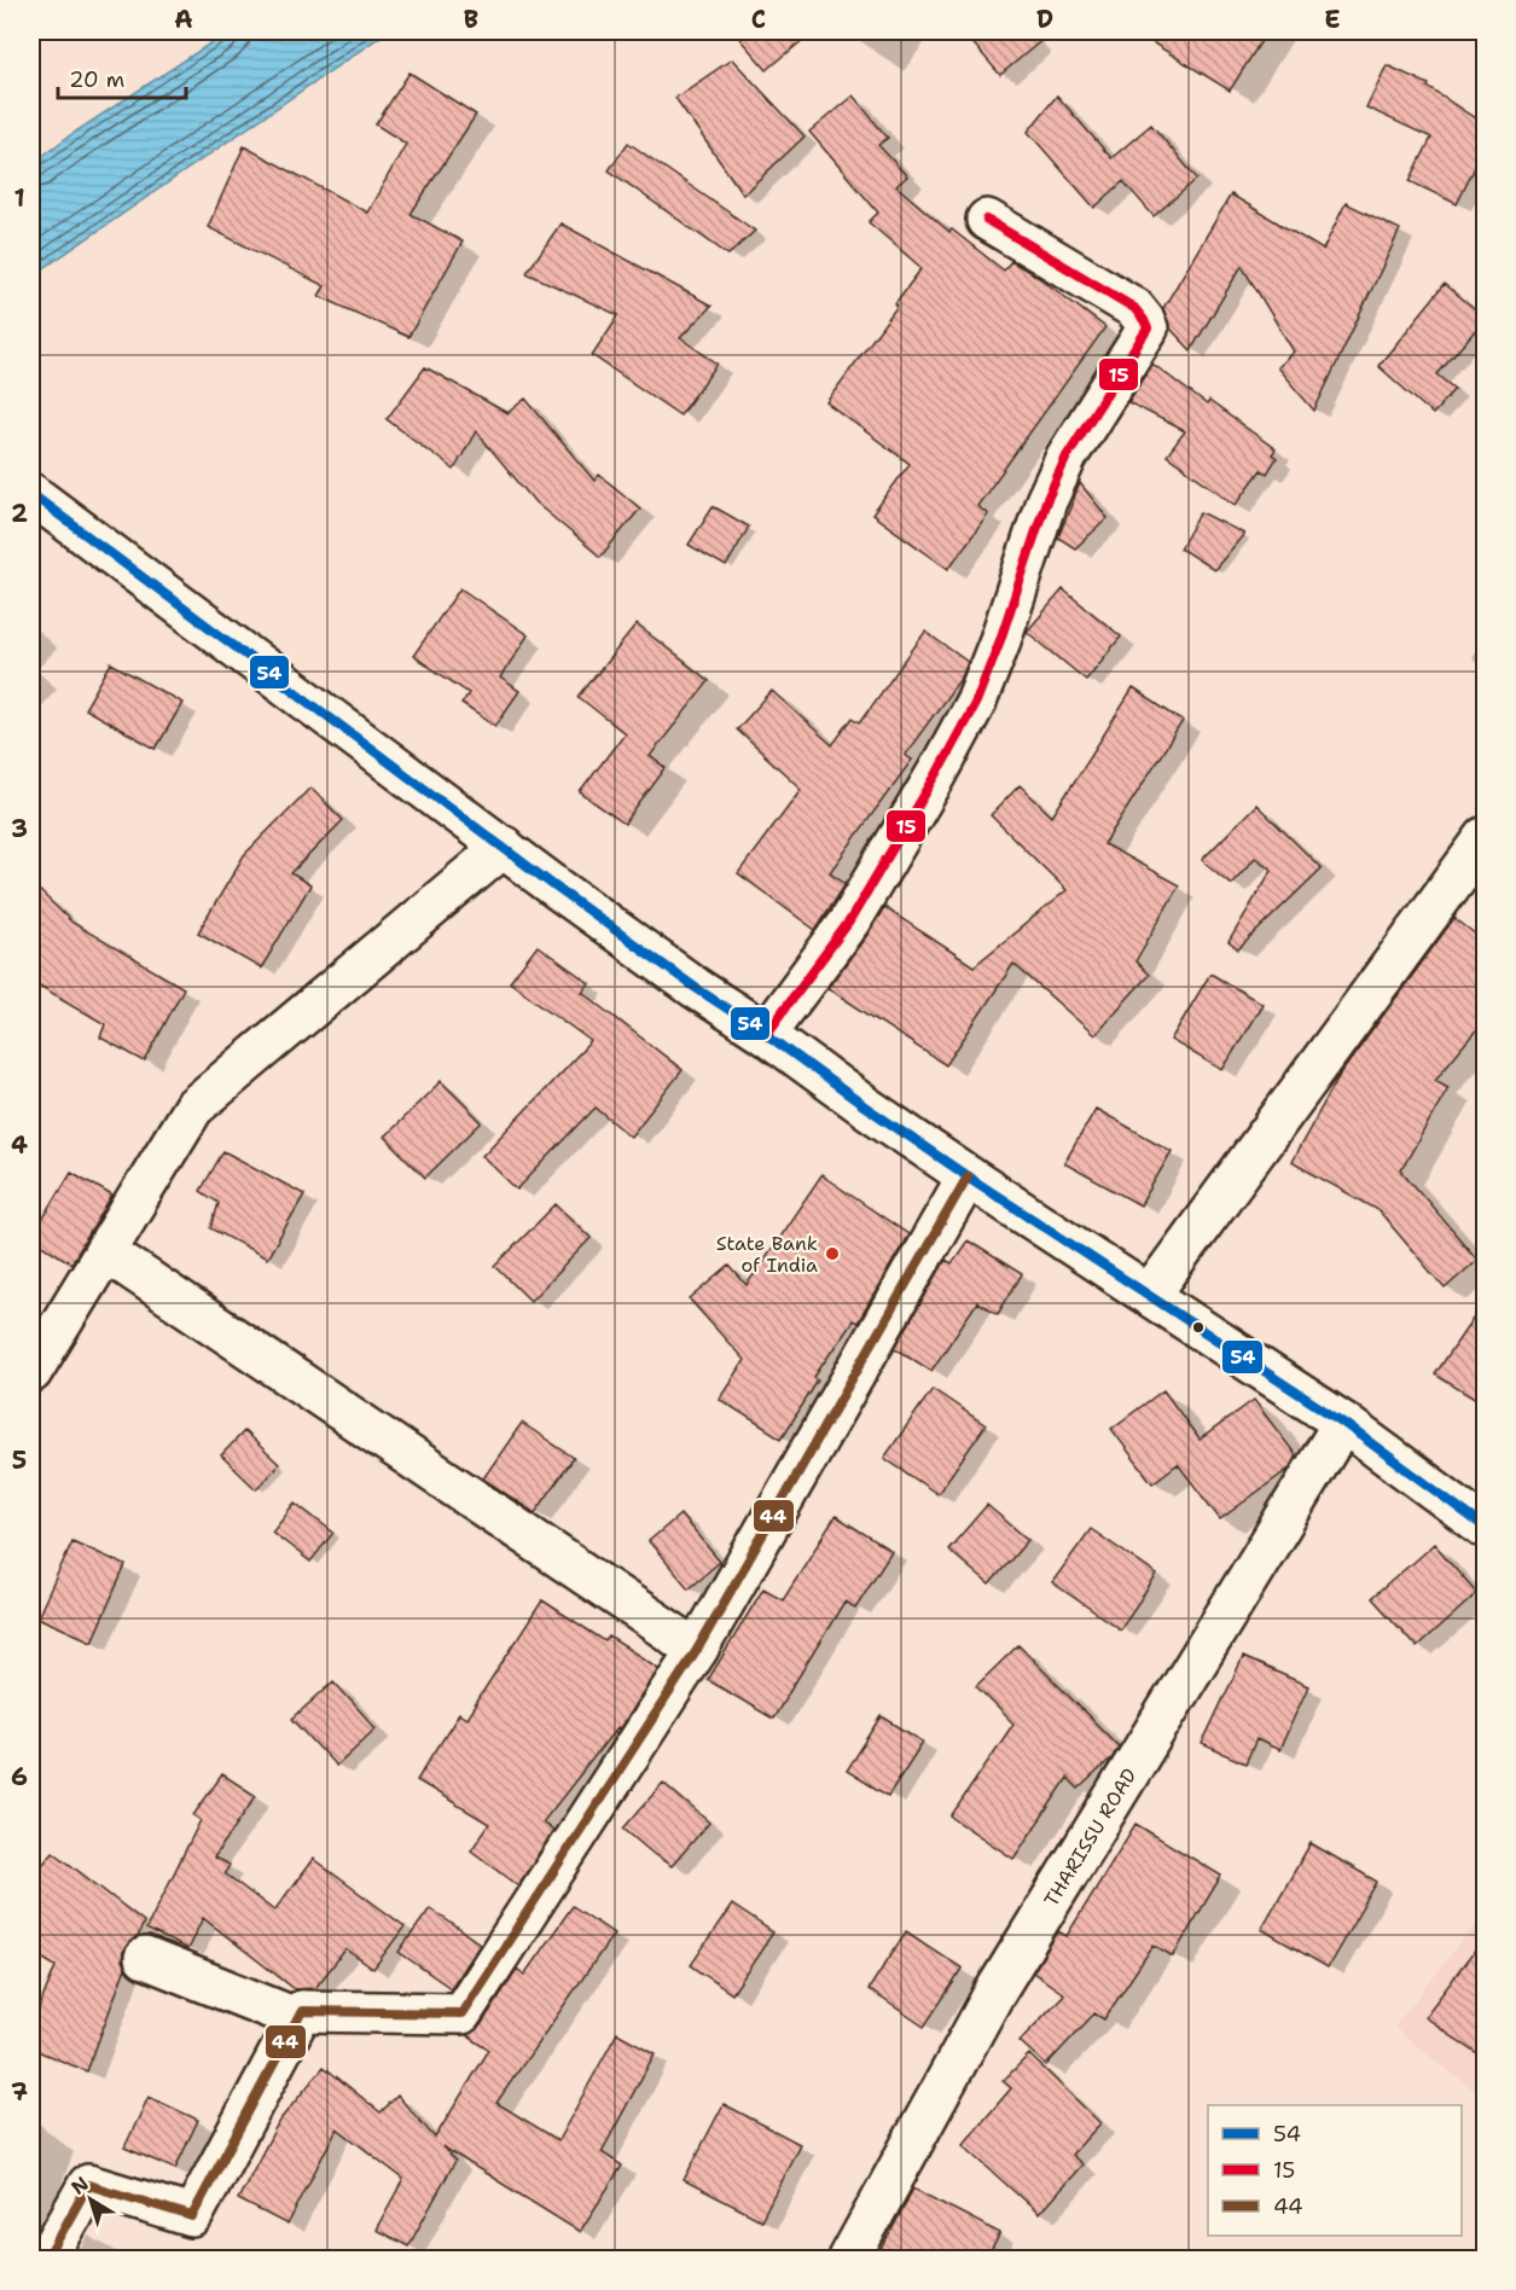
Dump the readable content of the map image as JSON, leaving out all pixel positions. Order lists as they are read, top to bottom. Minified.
{"streets":{"street":["THARISSU ROAD"]},"places":["State Bank of India"],"lines":["transit line 15","transit line 54","transit line 44"],"legend":["54","15","44"],"scale_bar":"20 m","north":"top left","grid":{"columns":["A","B","C","D","E"],"rows":["1","2","3","4","5","6","7"]}}
